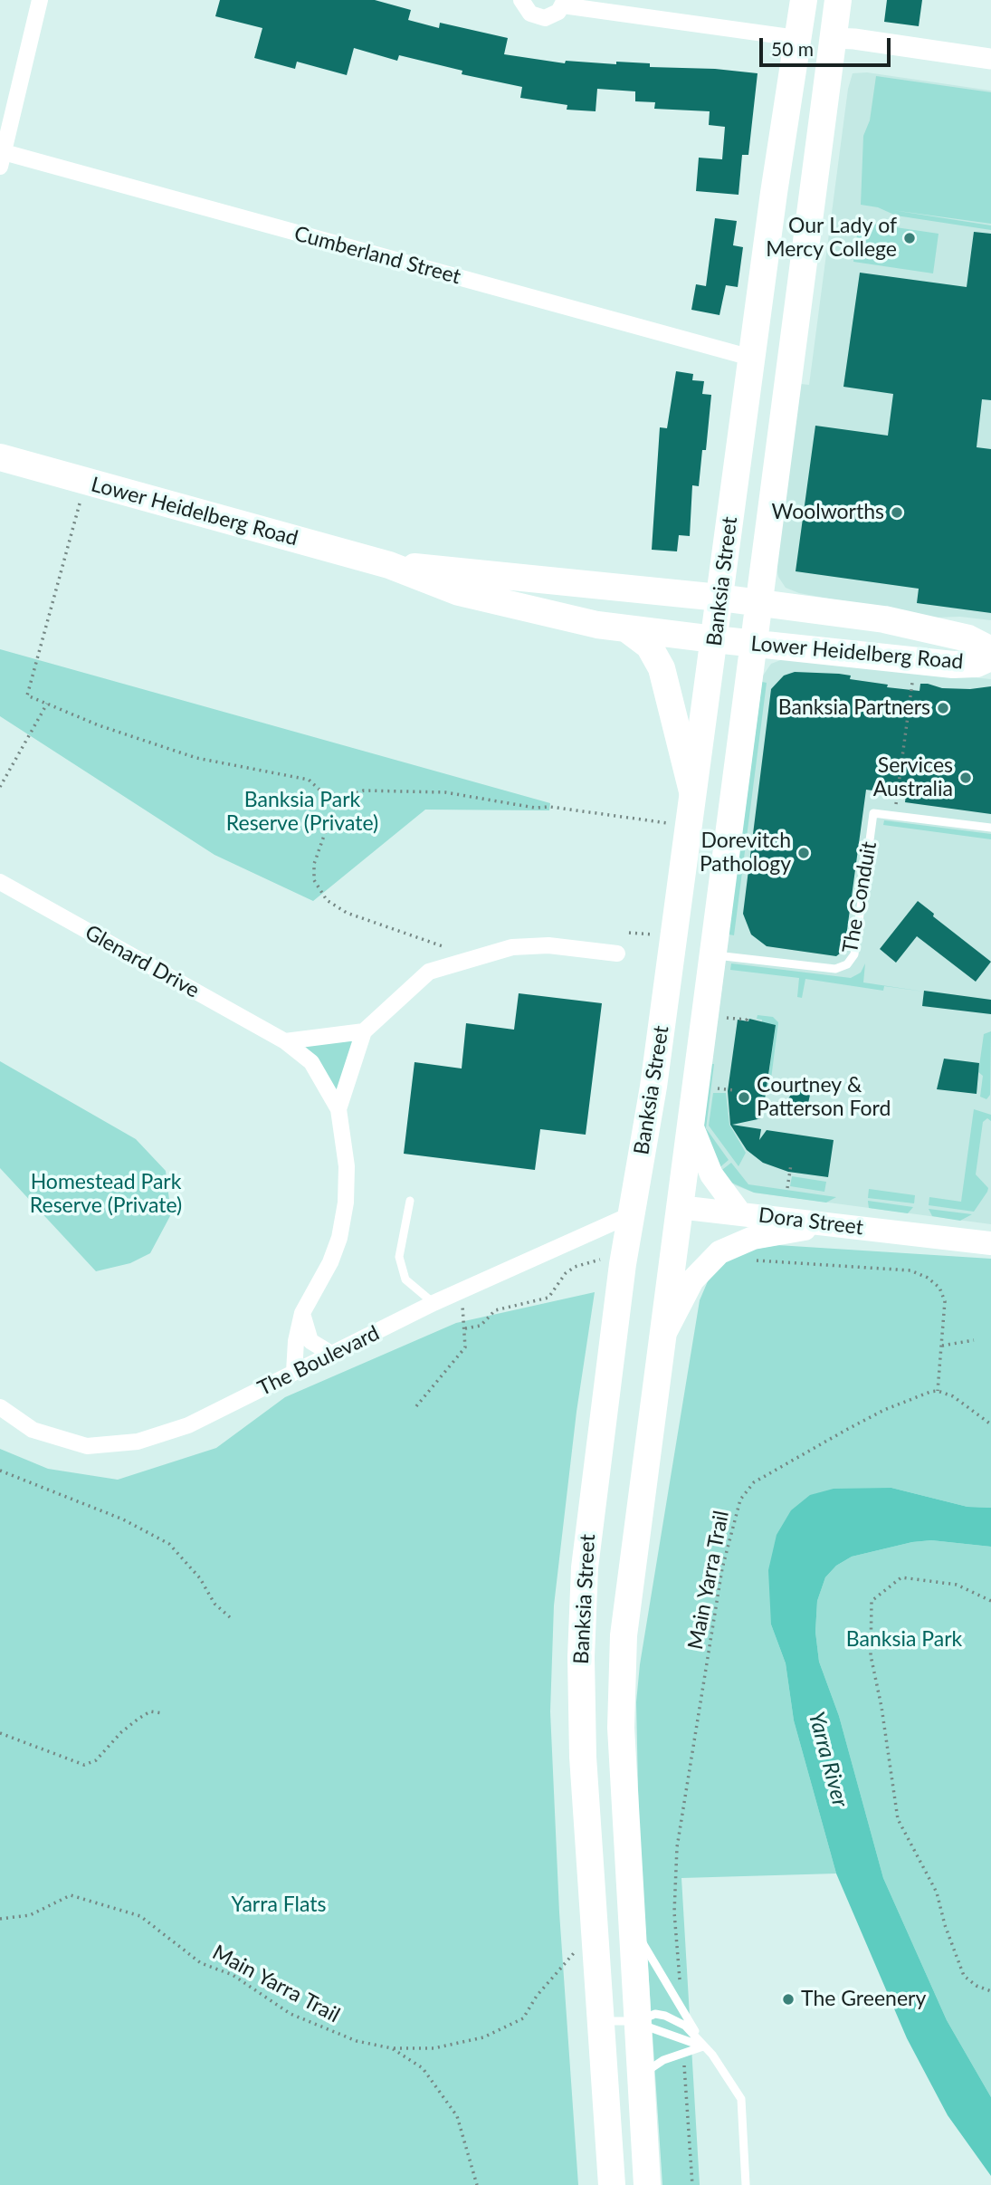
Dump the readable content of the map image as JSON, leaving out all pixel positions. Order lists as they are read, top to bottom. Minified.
{"streets":{"main road":["Lower Heidelberg Road","Banksia Street","Dora Street"],"street":["Cumberland Street","Glenard Drive","The Boulevard"],"lane":["The Conduit"],"path":["Main Yarra Trail"]},"crossings":[["Cumberland Street","Banksia Street"],["Lower Heidelberg Road","Banksia Street"],["Banksia Street","The Conduit"],["Banksia Street","Dora Street"],["Banksia Street","The Boulevard"],["Glenard Drive","The Boulevard"],["Dora Street","The Boulevard"]],"water":["Yarra River"],"parks":["Banksia Park Reserve (Private)","Homestead Park Reserve (Private)","Banksia Park","Yarra Flats"],"places":["Our Lady of Mercy College","Woolworths","Banksia Partners","Services Australia","Dorevitch Pathology","Courtney & Patterson Ford","The Greenery"],"scale_bar":"50 m"}
